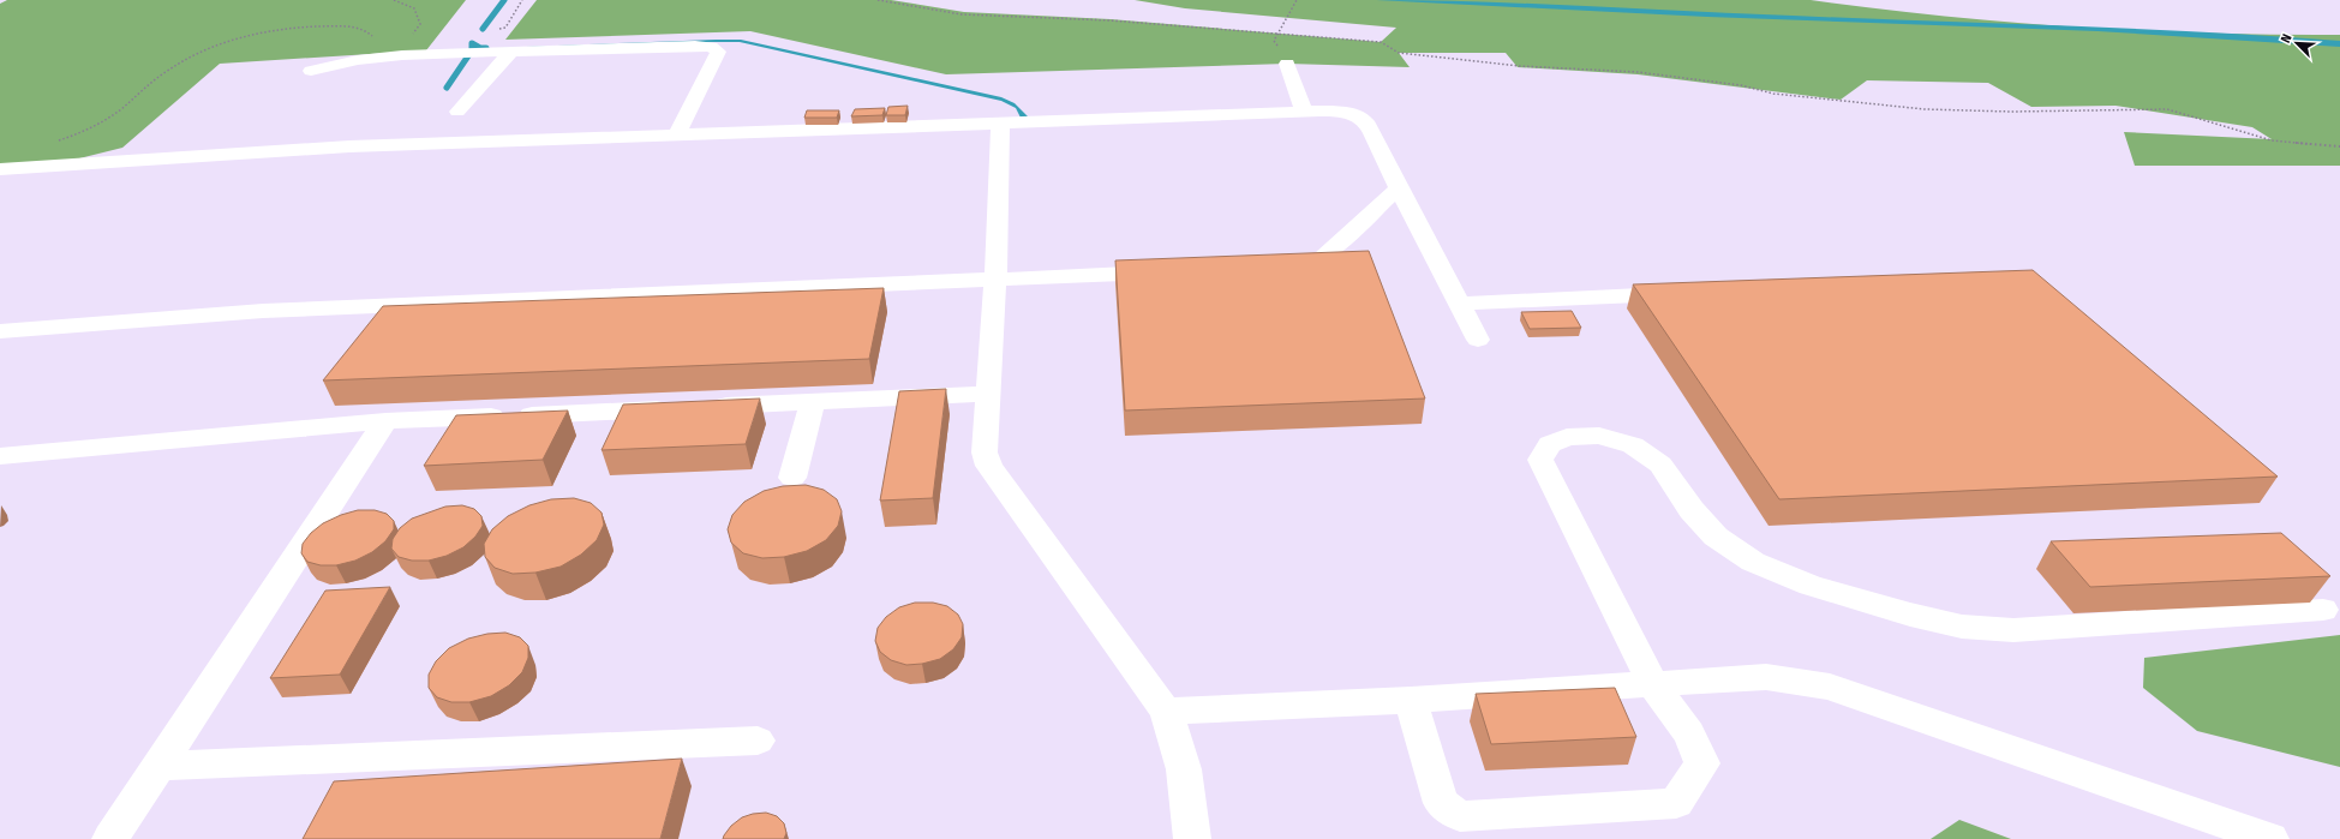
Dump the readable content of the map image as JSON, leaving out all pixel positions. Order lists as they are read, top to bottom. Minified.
{"north":"top left"}
